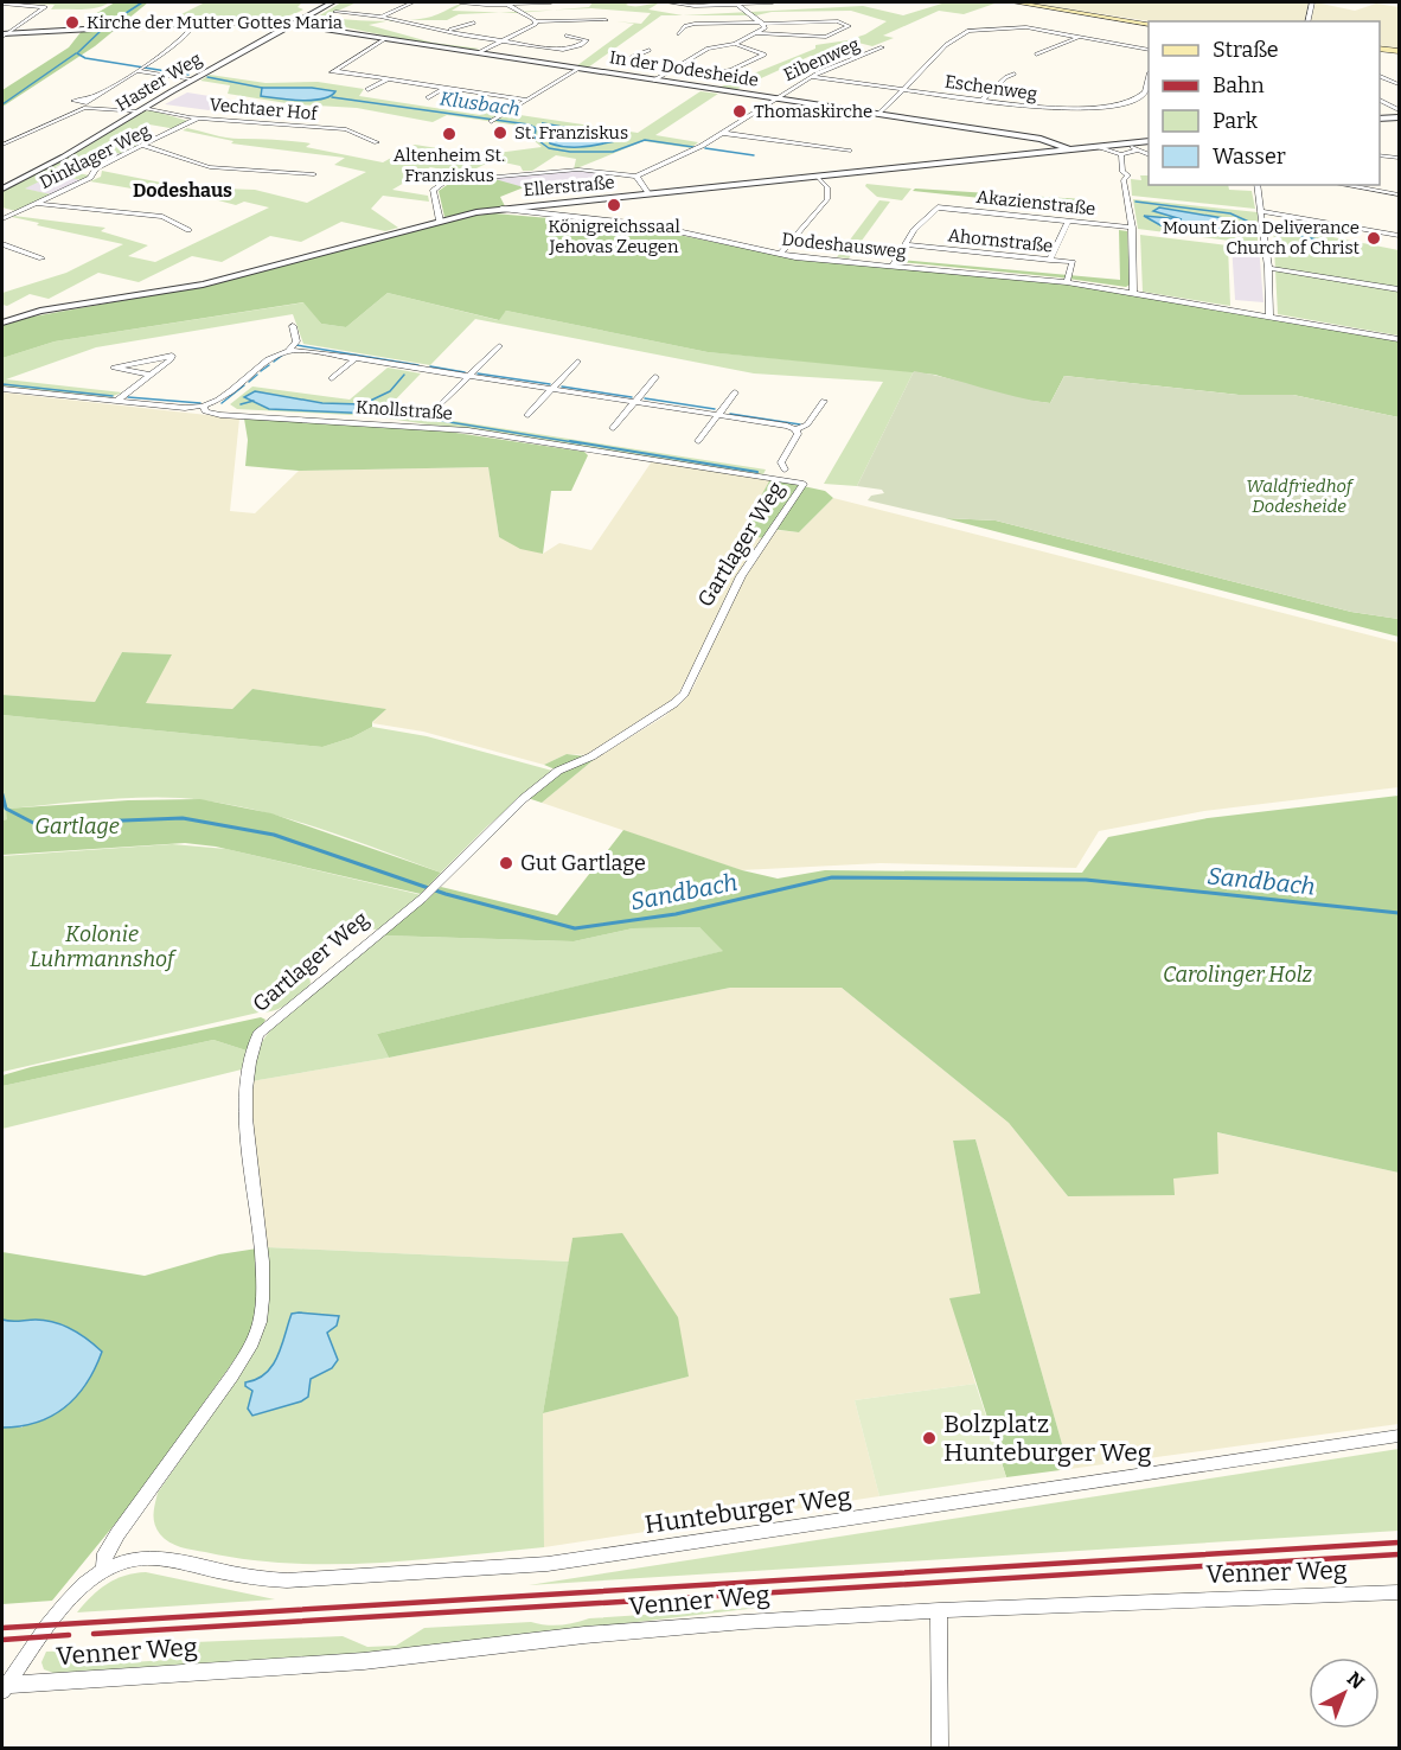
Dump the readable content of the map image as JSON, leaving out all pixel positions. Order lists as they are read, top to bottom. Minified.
{"streets":{"street":["Eibenweg","In der Dodesheide","Haster Weg","Eschenweg","Vechtaer Hof","Dinklager Weg","Ellerstraße","Akazienstraße","Ahornstraße","Dodeshausweg","Knollstraße","Gartlager Weg","Hunteburger Weg","Venner Weg"]},"crossings":[["Eibenweg","In der Dodesheide"],["Eibenweg","Eschenweg"],["In der Dodesheide","Haster Weg"],["In der Dodesheide","Ellerstraße"],["Haster Weg","Vechtaer Hof"],["Vechtaer Hof","Dinklager Weg"],["Ellerstraße","Dodeshausweg"],["Akazienstraße","Ahornstraße"],["Ahornstraße","Dodeshausweg"],["Knollstraße","Gartlager Weg"],["Gartlager Weg","Hunteburger Weg"]],"districts":["Dodeshaus"],"water":["Klusbach","Sandbach"],"parks":["Waldfriedhof Dodesheide","Gartlage","Kolonie Luhrmannshof","Carolinger Holz"],"places":["Kirche der Mutter Gottes Maria","Thomaskirche","St. Franziskus","Altenheim St. Franziskus","Königreichssaal Jehovas Zeugen","Mount Zion Deliverance Church of Christ","Gut Gartlage","Bolzplatz Hunteburger Weg"],"legend":["Straße","Bahn","Park","Wasser"],"north":"top right"}
